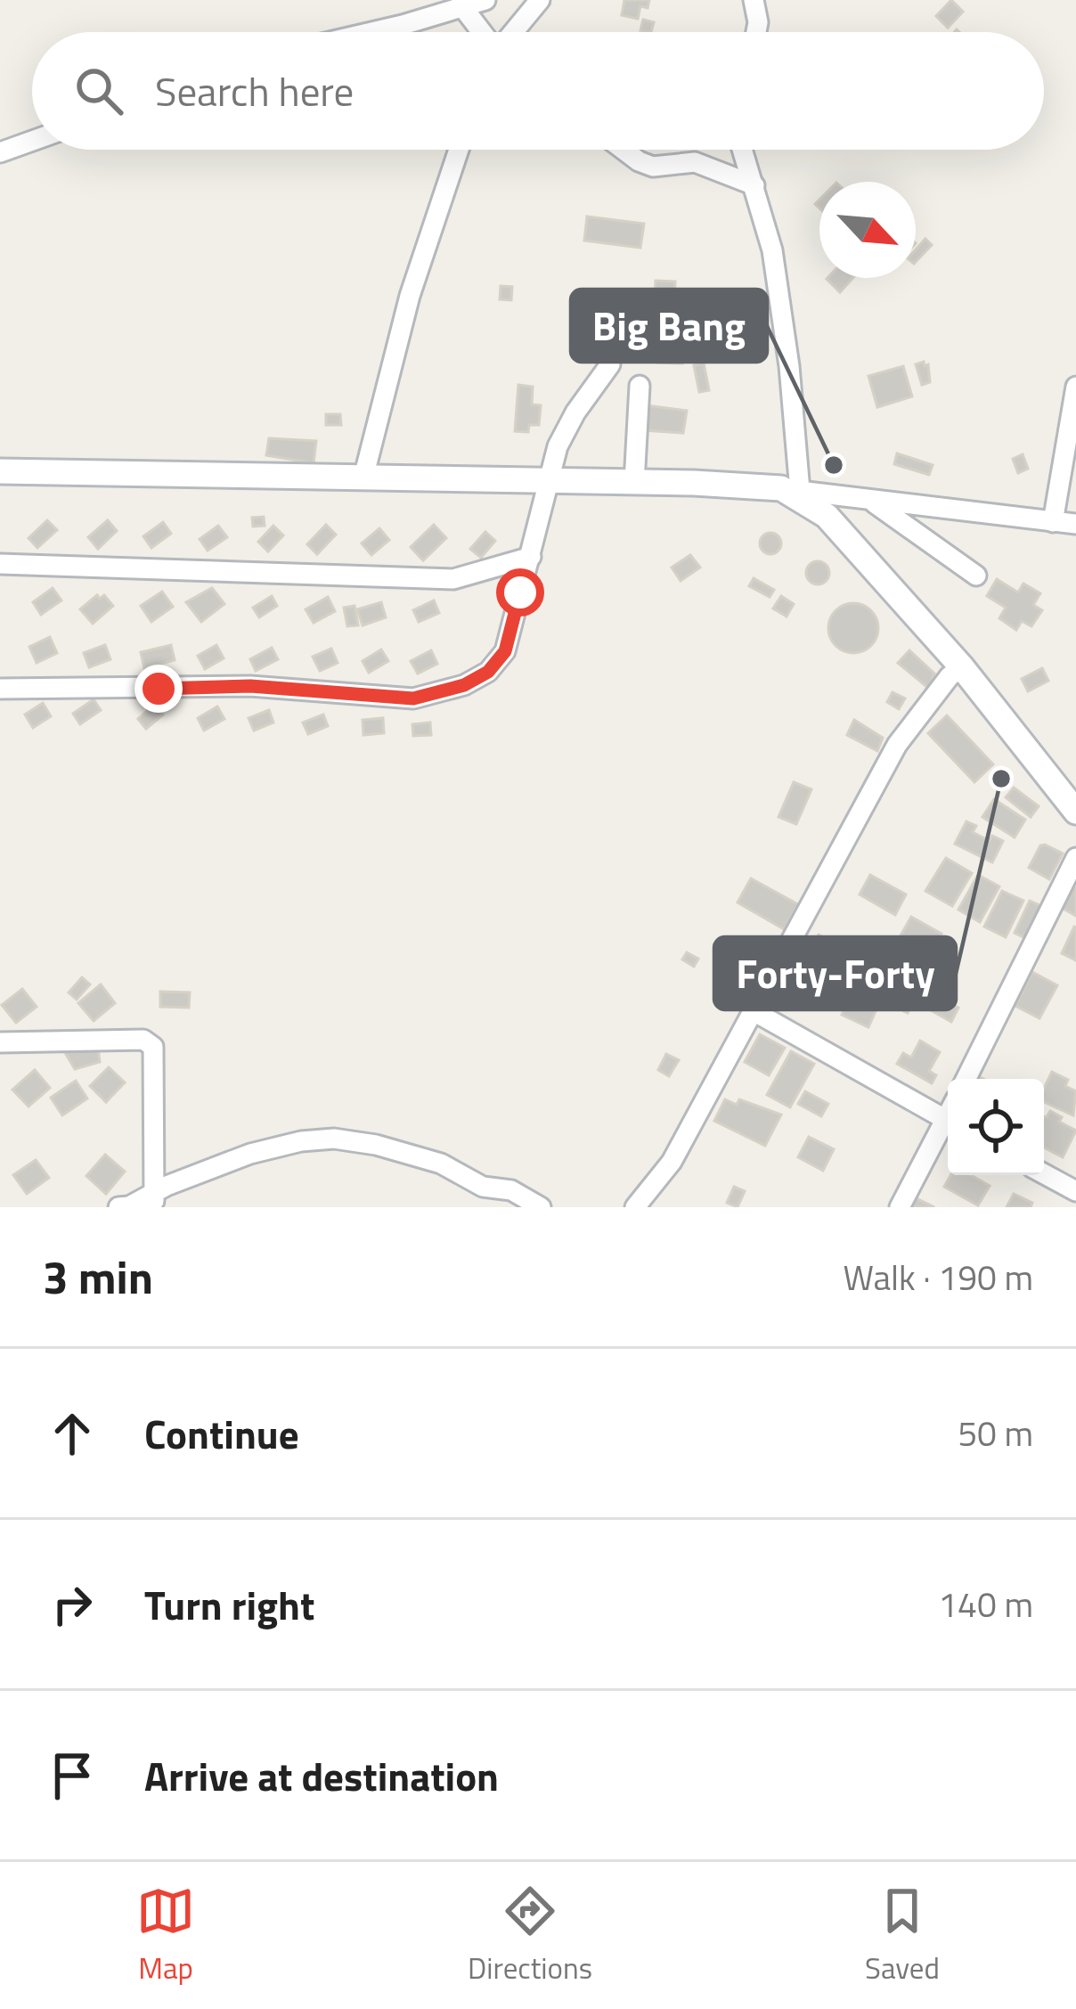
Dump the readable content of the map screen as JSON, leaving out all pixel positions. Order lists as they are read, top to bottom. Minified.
{"places":["Big Bang","Forty-Forty"],"north":"bottom right","page":{"search":"Search here","heading":["3 min","Walk · 190 m"],"list":[["Continue","50 m"],["Turn right","140 m"],"Arrive at destination"],"nav":["Map","Directions","Saved"]}}
